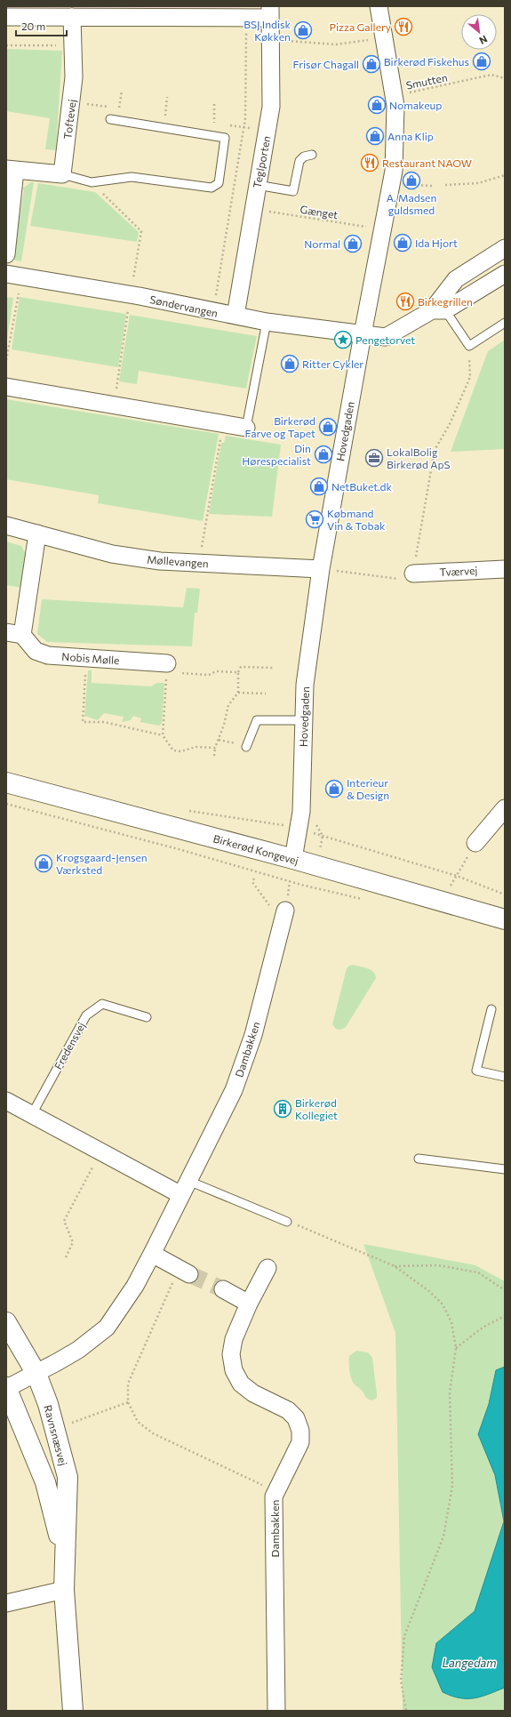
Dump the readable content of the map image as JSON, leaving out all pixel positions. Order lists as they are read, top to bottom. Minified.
{"streets":{"main road":["Birkerød Kongevej","Ravnsnæsvej"],"street":["Toftevej","Teglporten","Søndervangen","Hovedgaden","Møllevangen","Tværvej","Nobis Mølle","Dambakken"],"lane":["Fredensvej"],"path":["Smutten","Gænget"]},"crossings":[["Smutten","Hovedgaden"],["Teglporten","Gænget"],["Teglporten","Søndervangen"],["Gænget","Hovedgaden"],["Søndervangen","Hovedgaden"],["Hovedgaden","Møllevangen"],["Hovedgaden","Birkerød Kongevej"],["Dambakken","Ravnsnæsvej"]],"water":["Langedam"],"places":{"restaurant":["Pizza Gallery","Restaurant NAOW","Birkegrillen"],"shop":["BSJ Indisk Køkken","Birkerød Fiskehus","Frisør Chagall","Nomakeup","Anna Klip","A. Madsen guldsmed","Ida Hjort","Normal","Ritter Cykler","Birkerød Farve og Tapet","Din Hørespecialist","NetBuket.dk","Interieur & Design","Krogsgaard-Jensen Værksted"],"place":["Pengetorvet"],"office":["LokalBolig Birkerød ApS"],"supermarket":["Købmand Vin & Tobak"],"building":["Birkerød Kollegiet"]},"scale_bar":"20 m","north":"bottom right"}
